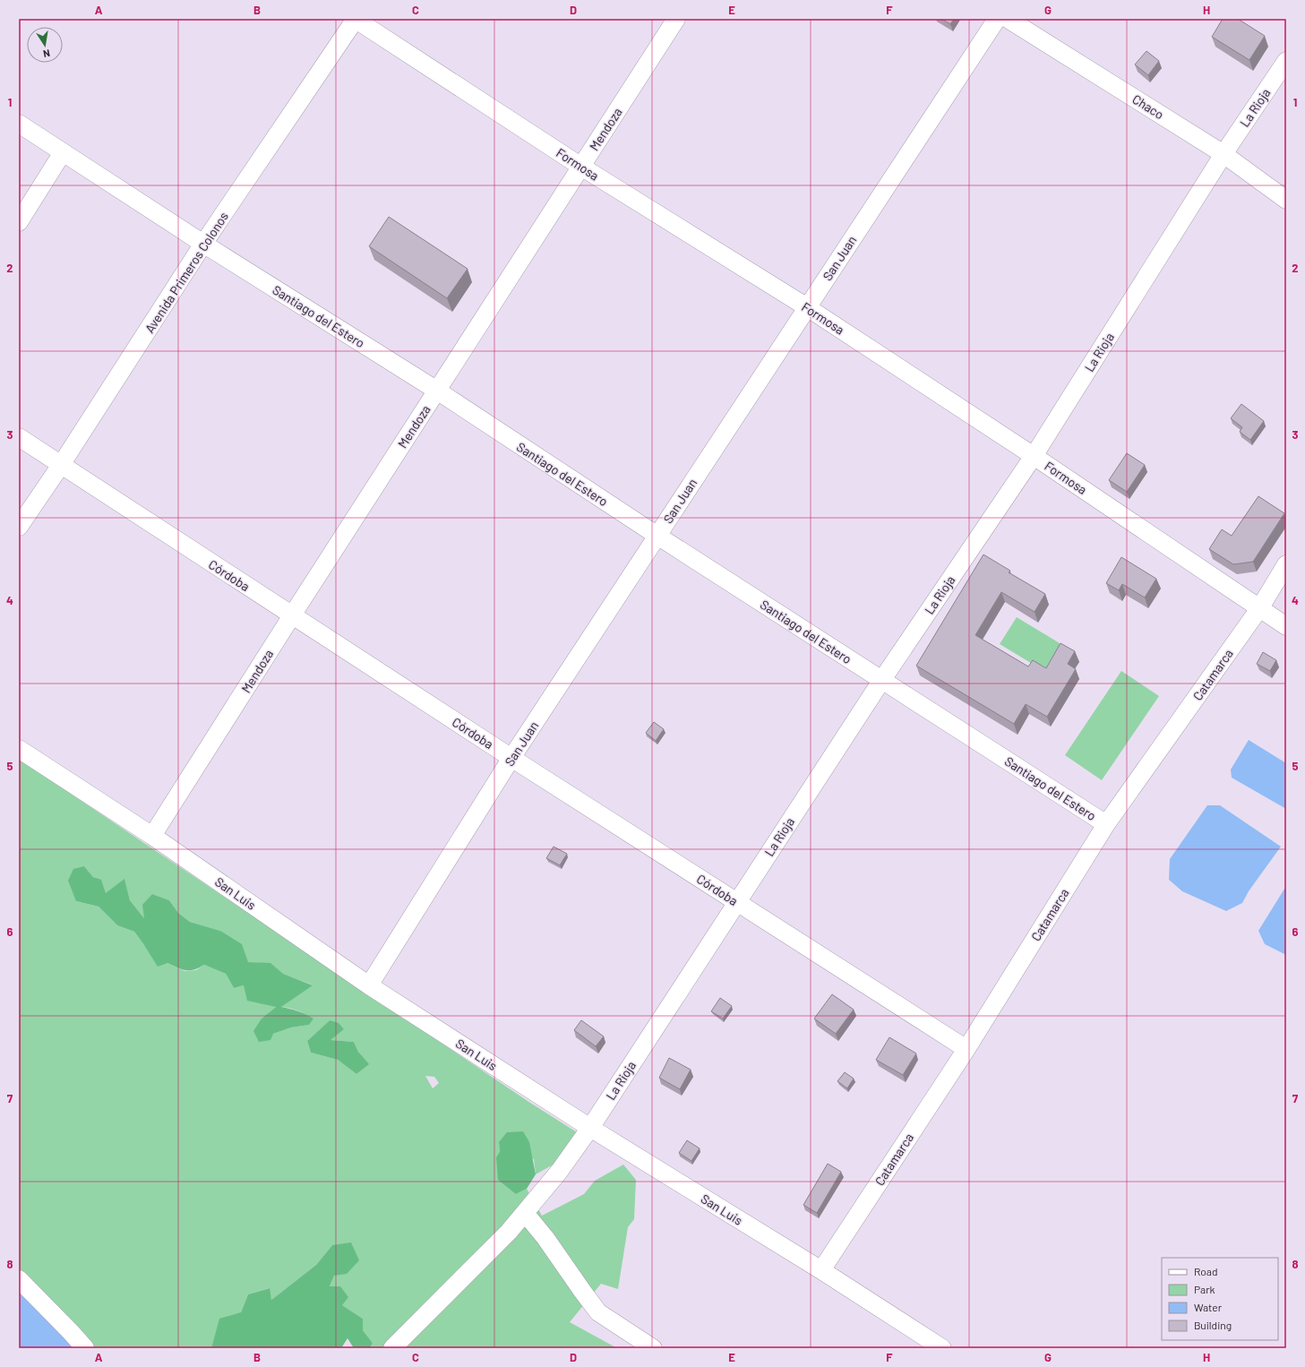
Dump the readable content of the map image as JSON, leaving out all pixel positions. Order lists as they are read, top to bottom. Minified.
{"streets":{"street":["Chaco","La Rioja","Mendoza","Formosa","San Juan","Avenida Primeros Colonos","Santiago del Estero","Córdoba","Catamarca","San Luis"]},"crossings":[["Chaco","La Rioja"],["La Rioja","Formosa"],["La Rioja","Santiago del Estero"],["La Rioja","Córdoba"],["La Rioja","San Luis"],["Mendoza","Formosa"],["Mendoza","Santiago del Estero"],["Mendoza","Córdoba"],["Mendoza","San Luis"],["Formosa","San Juan"],["Formosa","Avenida Primeros Colonos"],["Formosa","Catamarca"],["San Juan","Santiago del Estero"],["San Juan","Córdoba"],["San Juan","San Luis"],["Avenida Primeros Colonos","Santiago del Estero"],["Avenida Primeros Colonos","Córdoba"],["Santiago del Estero","Catamarca"],["Córdoba","Catamarca"],["Catamarca","San Luis"]],"legend":["Road","Park","Water","Building"],"north":"bottom","grid":{"columns":["A","B","C","D","E","F","G","H"],"rows":["1","2","3","4","5","6","7","8"]}}
